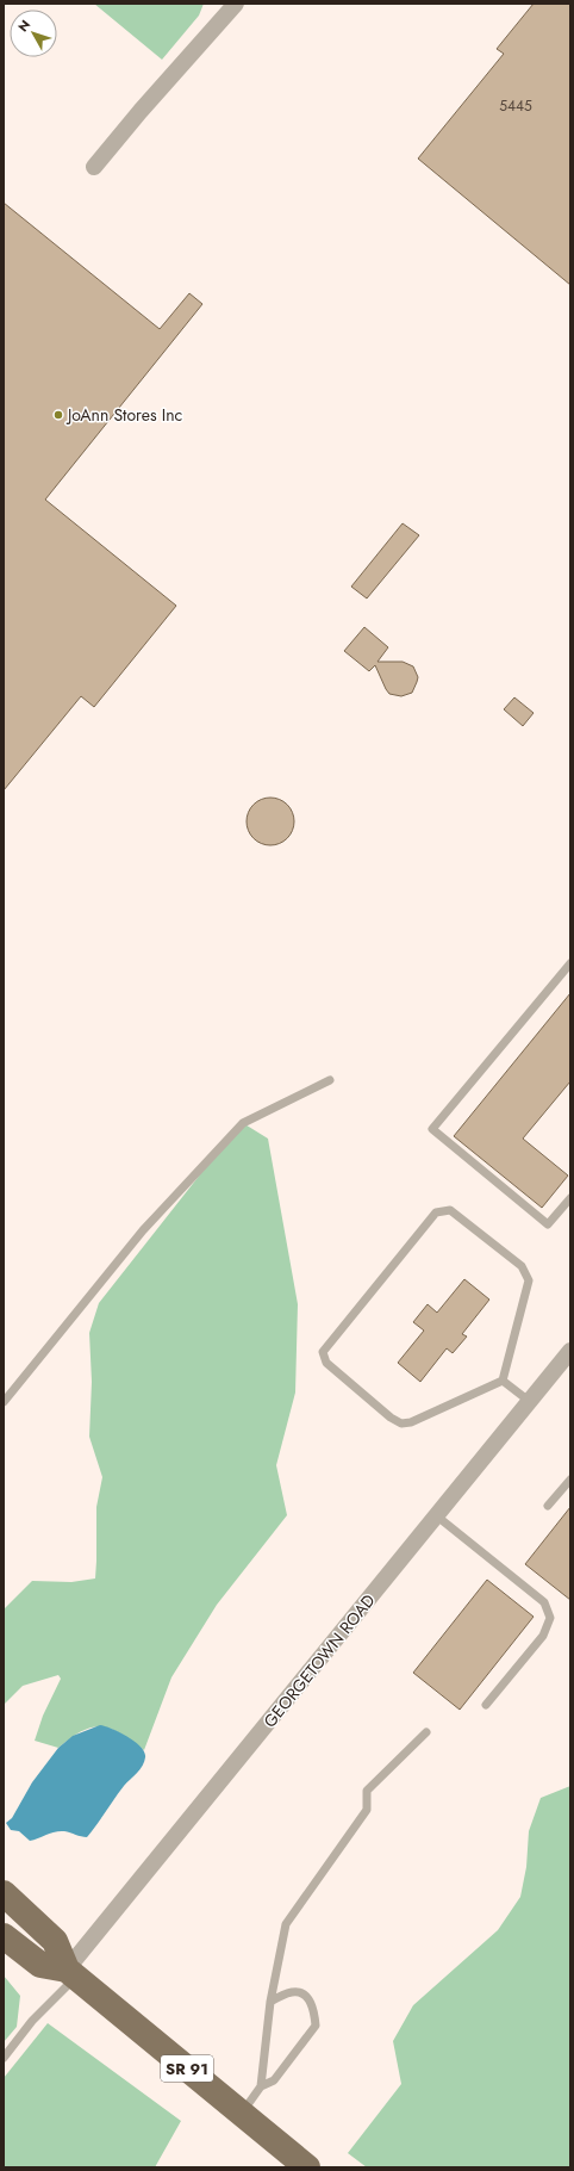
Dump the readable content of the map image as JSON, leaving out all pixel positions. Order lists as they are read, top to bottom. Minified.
{"streets":{"main road":["SR 91"],"street":["GEORGETOWN ROAD"]},"crossings":[["GEORGETOWN ROAD","SR 91"]],"places":["JoAnn Stores Inc"],"house_numbers":["5445"],"north":"top left"}
